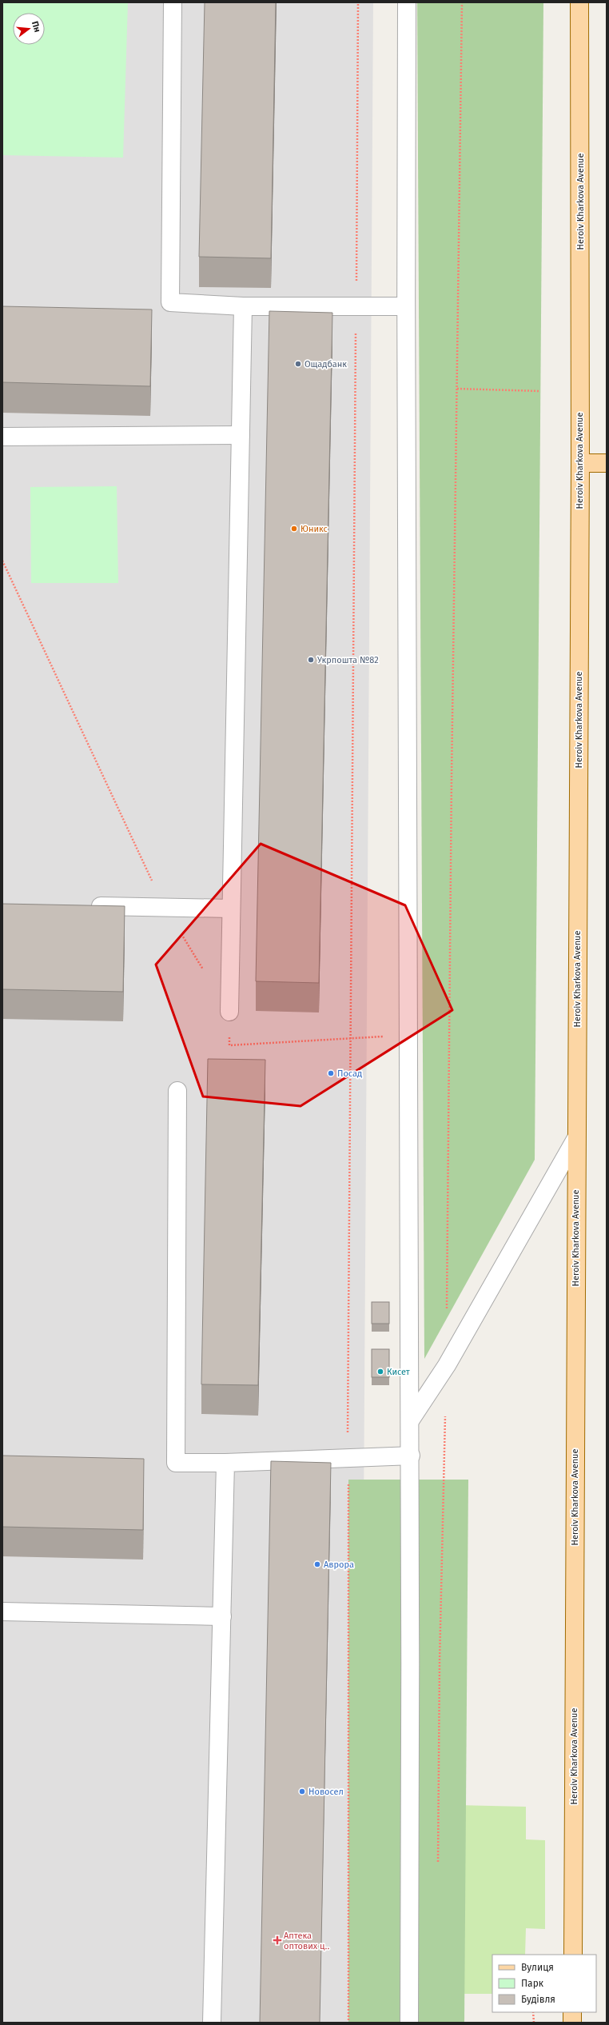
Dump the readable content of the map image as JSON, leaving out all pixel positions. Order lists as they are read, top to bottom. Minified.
{"streets":{"main road":["Heroiv Kharkova Avenue"]},"places":{"other":["Ощадбанк","Юникс","Укрпошта №82","Посад","Кисет","Аврора","Новосел"],"health":["Аптека оптових ц‥"]},"legend":["Вулиця","Парк","Будівля"],"north":"right"}
